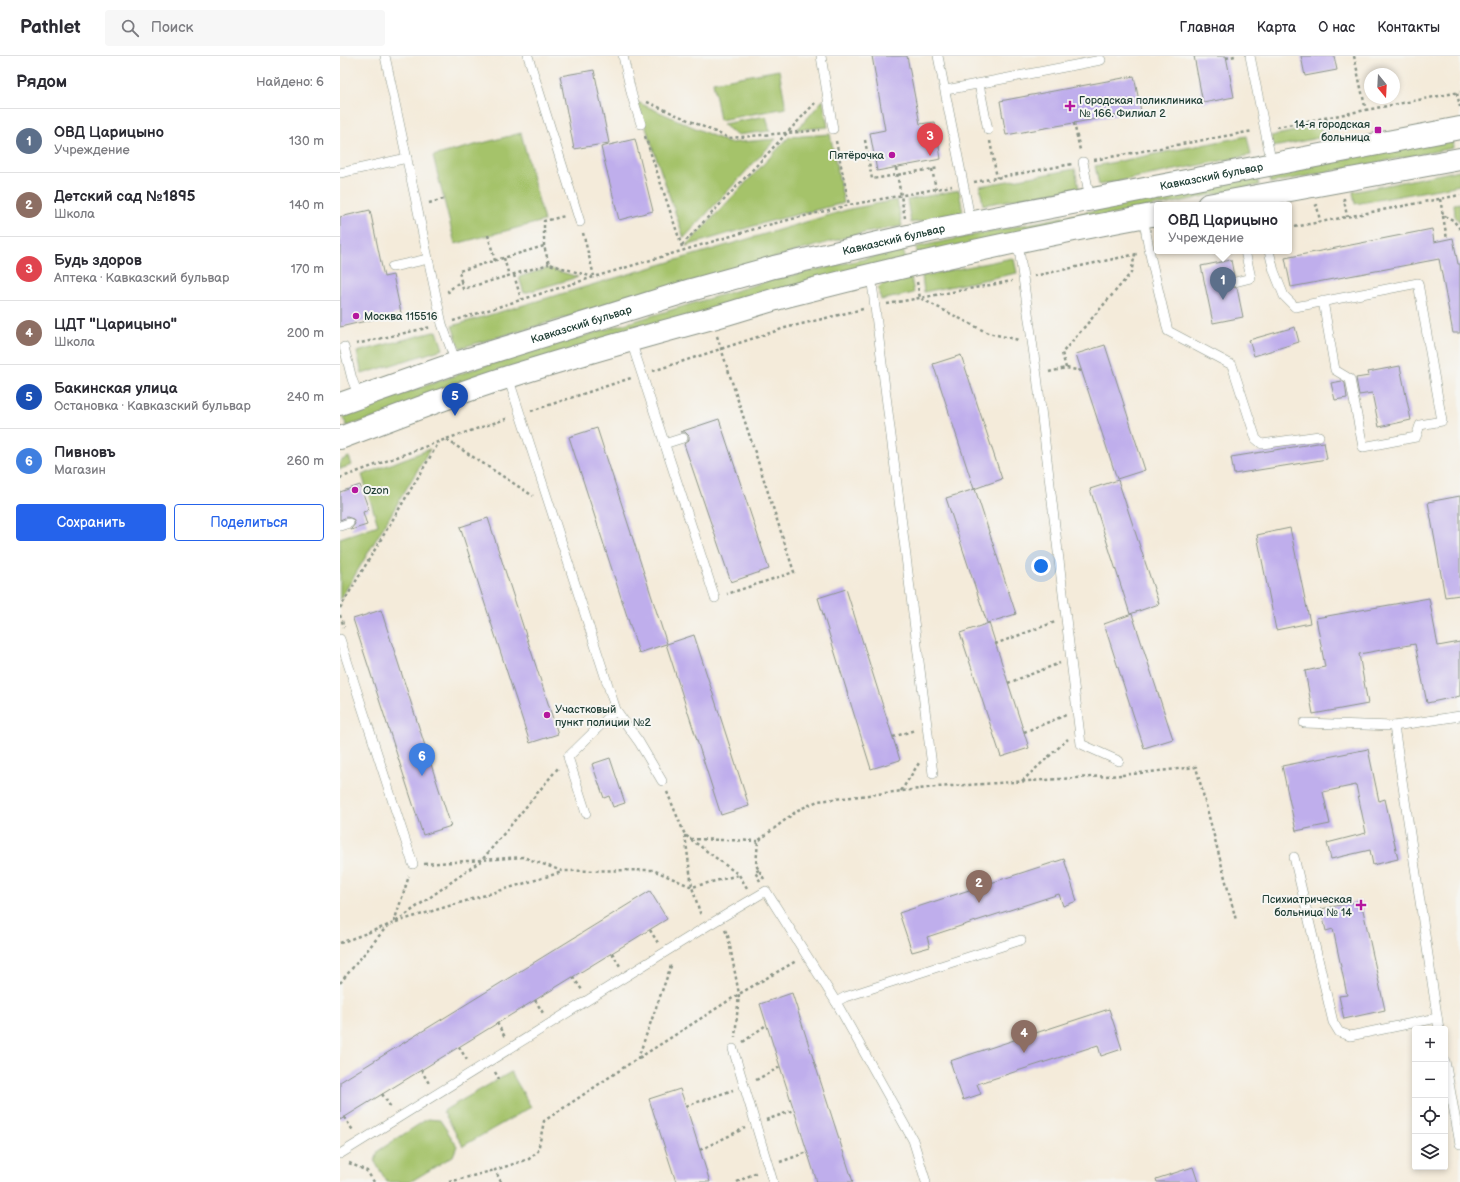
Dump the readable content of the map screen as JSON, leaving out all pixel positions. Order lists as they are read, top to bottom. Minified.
{"streets":{"street":["Кавказский бульвар"]},"places":{"health":["Городская поликлиника № 166. Филиал 2","Психиатрическая больница № 14"],"transit":["14-я городская больница"],"other":["Пятёрочка","Москва 115516","Ozon","Участковый пункт полиции №2"]},"north":"bottom","page":{"header":"Pathlet","search":"Поиск","nav":["Главная","Карта","О нас","Контакты"],"heading":["Рядом","Найдено: 6"],"list":[{"mark":"1","name":"ОВД Царицыно","note":"Учреждение","value":"130 m"},{"mark":"2","name":"Детский сад №1895","note":"Школа","value":"140 m"},{"mark":"3","name":"Будь здоров","note":"Аптека · Кавказский бульвар","value":"170 m"},{"mark":"4","name":"ЦДТ \"Царицыно\"","note":"Школа","value":"200 m"},{"mark":"5","name":"Бакинская улица","note":"Остановка · Кавказский бульвар","value":"240 m"},{"mark":"6","name":"Пивновъ","note":"Магазин","value":"260 m"}],"pins":["3","1","5","6","2","4"],"popup":["ОВД Царицыно","Учреждение"],"buttons":["Сохранить","Поделиться"],"map_buttons":["+","−"]}}
